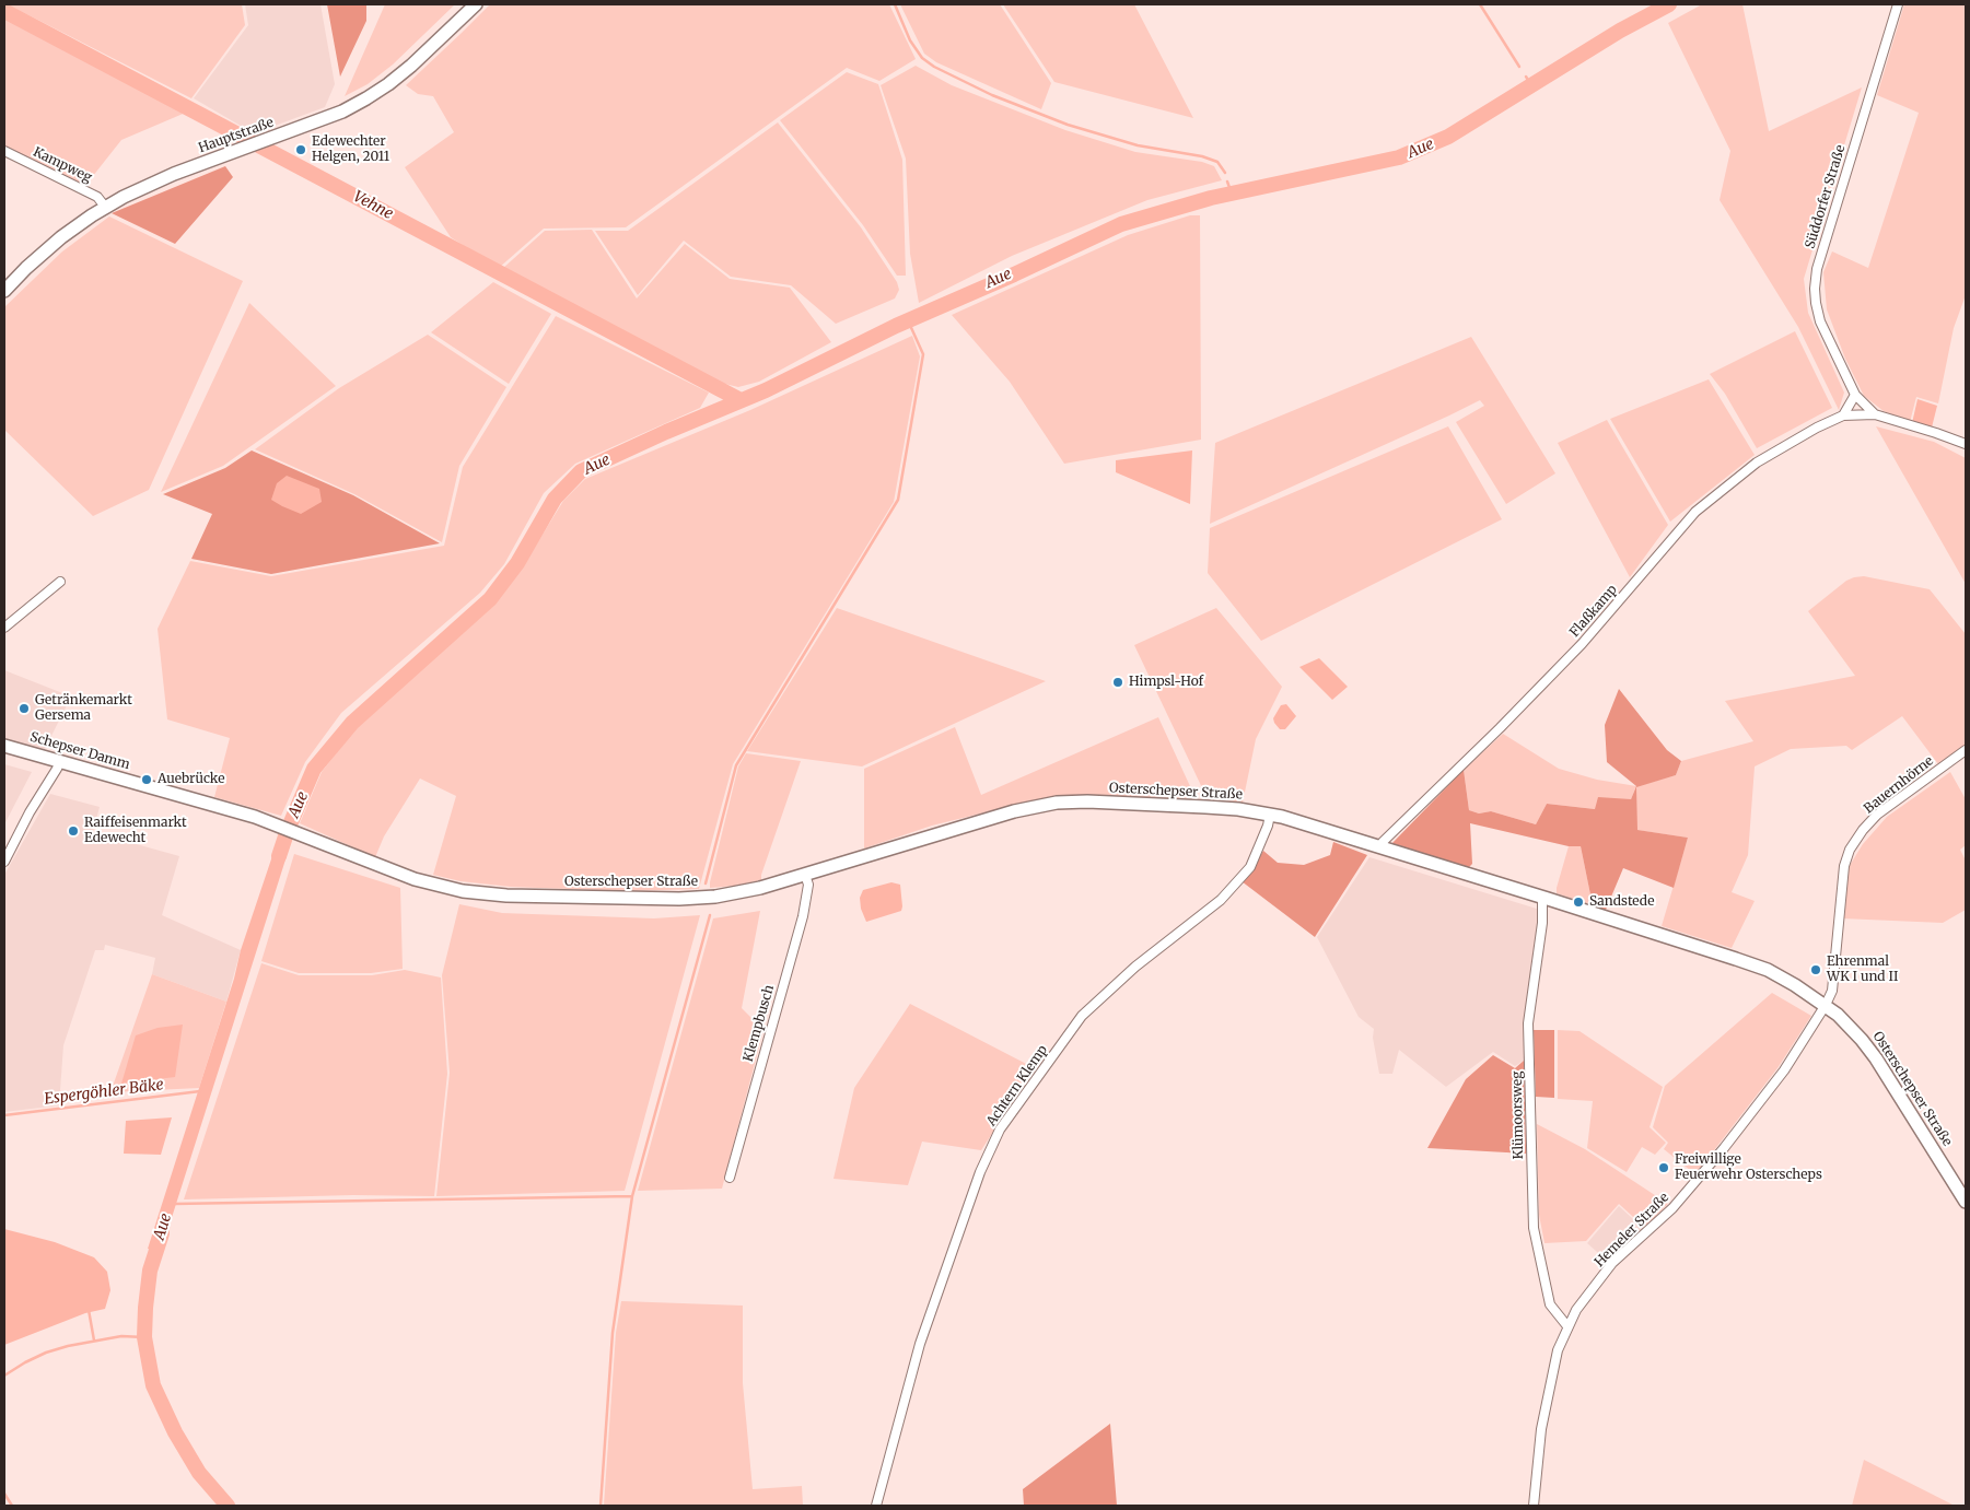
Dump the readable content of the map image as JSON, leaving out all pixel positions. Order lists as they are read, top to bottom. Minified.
{"streets":{"main road":["Hauptstraße","Schepser Damm","Osterschepser Straße"],"street":["Kampweg","Süddorfer Straße","Flaßkamp","Bauernhörne","Klempbusch","Achtern Klemp","Klümoorsweg","Hemeler Straße"]},"crossings":[["Hauptstraße","Kampweg"],["Flaßkamp","Osterschepser Straße"],["Schepser Damm","Osterschepser Straße"],["Bauernhörne","Osterschepser Straße"],["Bauernhörne","Hemeler Straße"],["Osterschepser Straße","Klempbusch"],["Osterschepser Straße","Achtern Klemp"],["Osterschepser Straße","Klümoorsweg"],["Osterschepser Straße","Hemeler Straße"],["Klümoorsweg","Hemeler Straße"]],"water":["Aue","Vehne","Espergöhler Bäke"],"places":["Edewechter Helgen, 2011","Himpsl-Hof","Getränkemarkt Gersema","Auebrücke","Raiffeisenmarkt Edewecht","Sandstede","Ehrenmal WK I und II","Freiwillige Feuerwehr Osterscheps"]}
